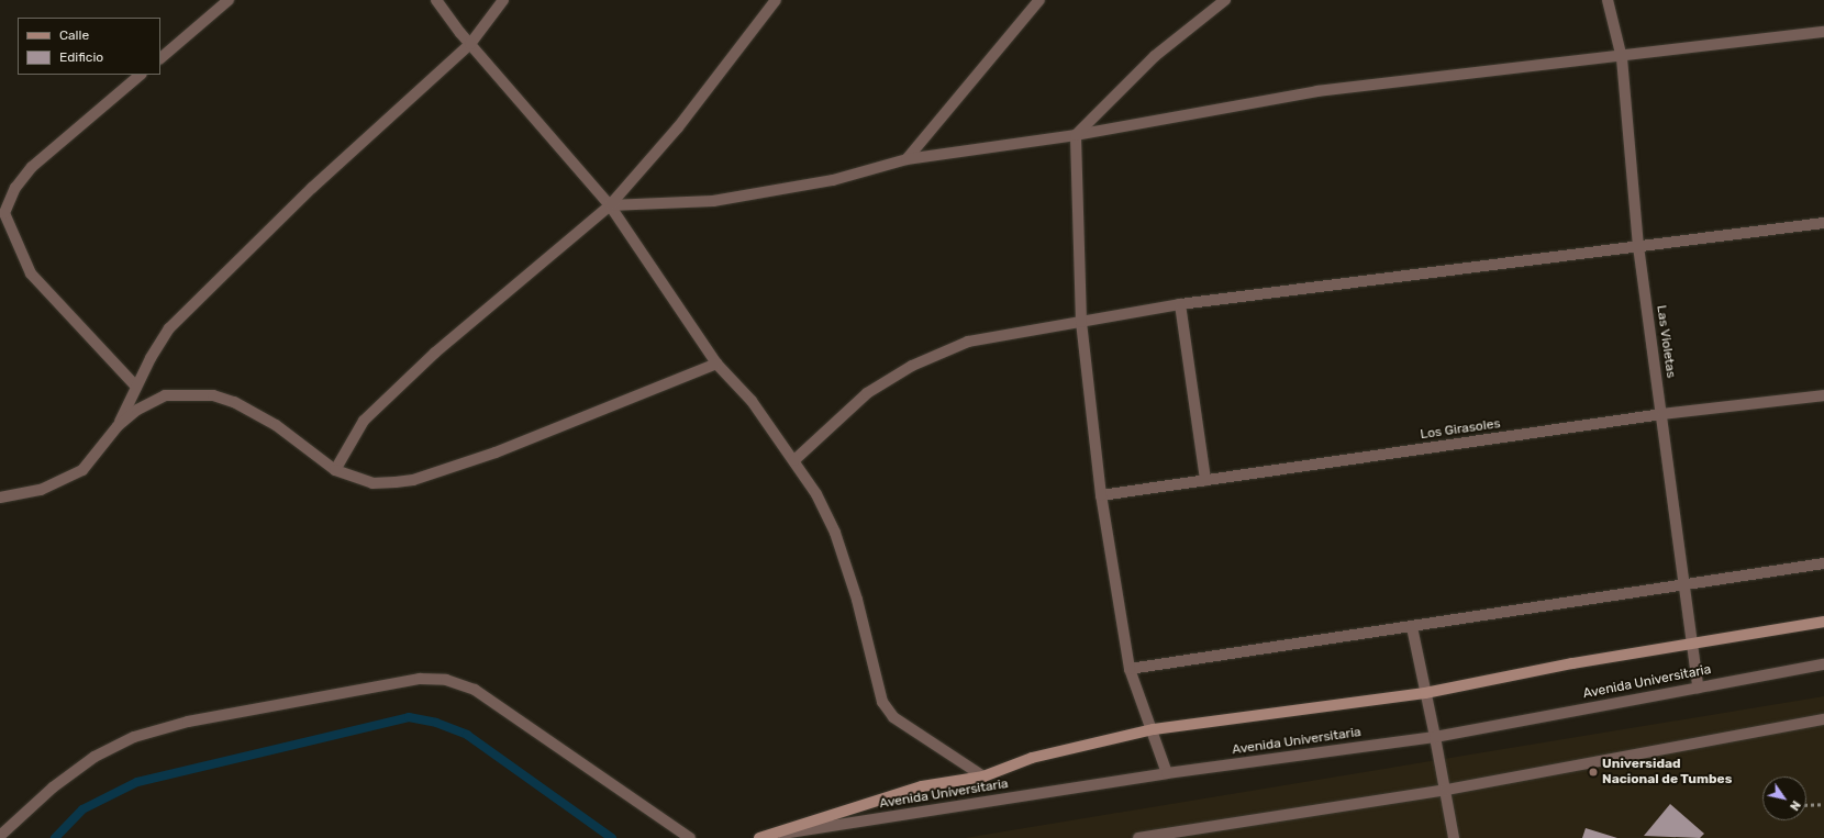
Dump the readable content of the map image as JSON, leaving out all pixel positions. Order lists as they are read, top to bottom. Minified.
{"streets":{"street":["Las Violetas","Los Girasoles","Avenida Universitaria"]},"crossings":[["Las Violetas","Los Girasoles"],["Las Violetas","Avenida Universitaria"]],"places":["Universidad Nacional de Tumbes"],"legend":["Calle","Edificio"],"north":"bottom right"}
